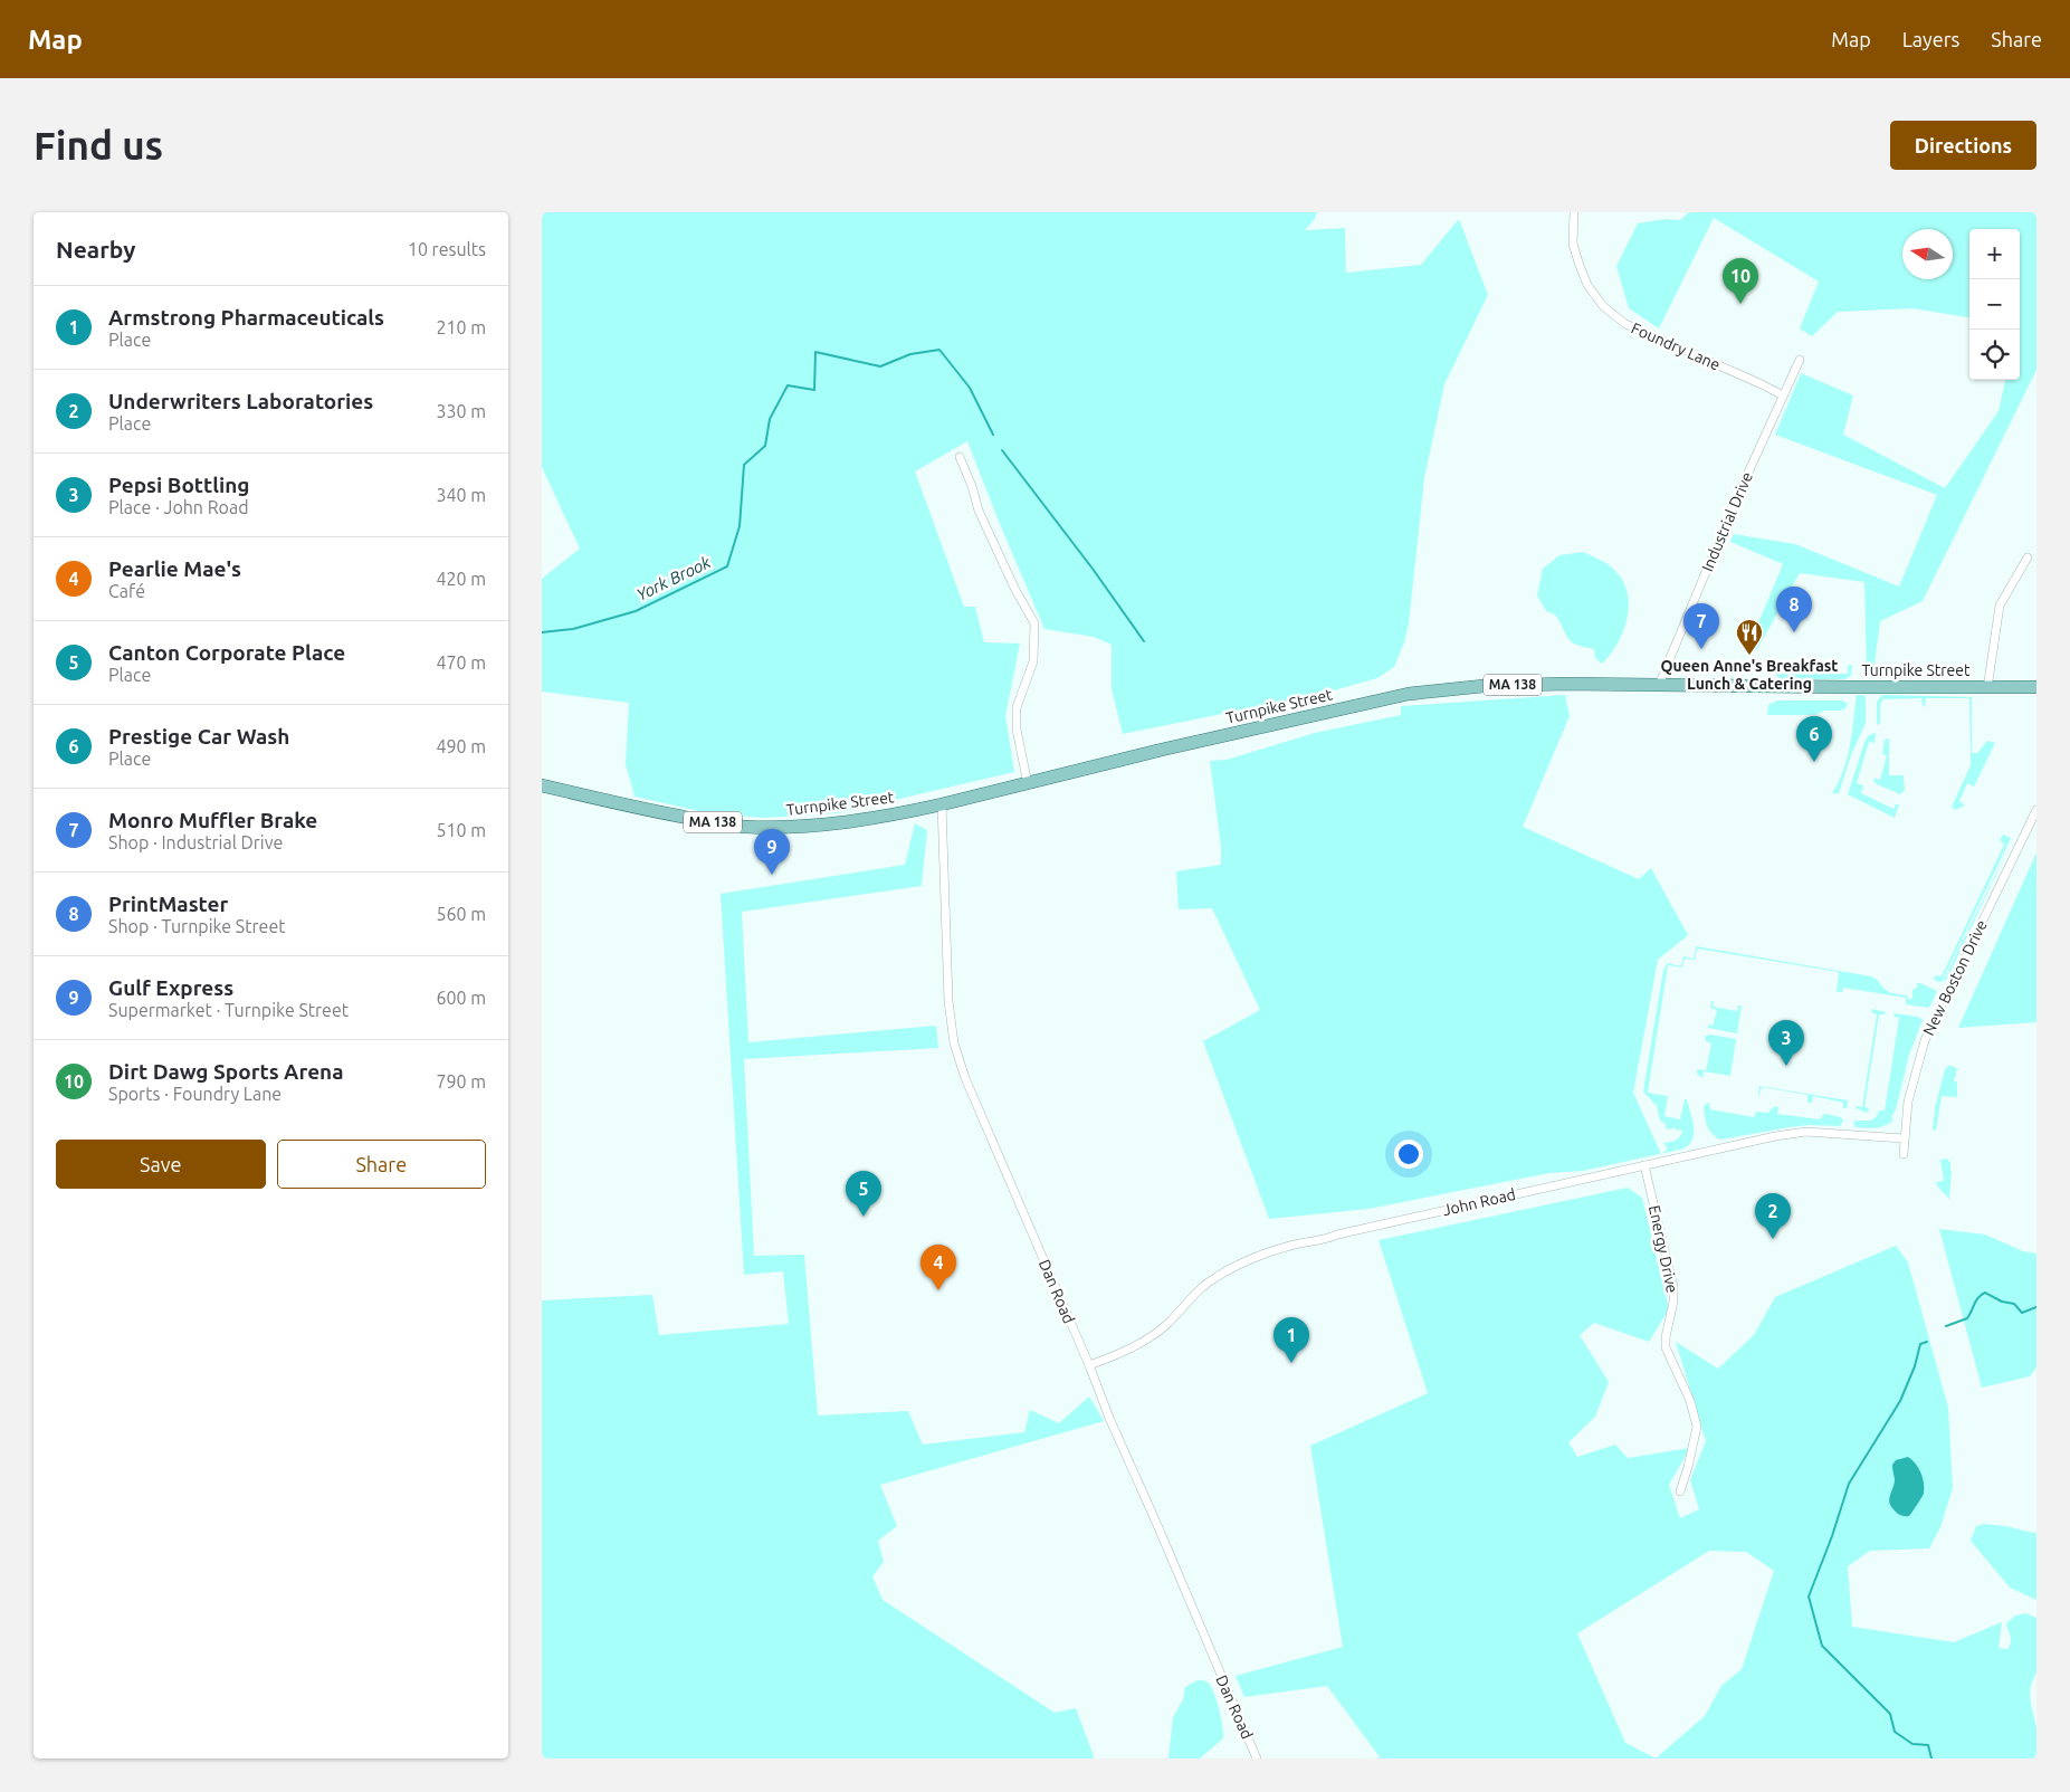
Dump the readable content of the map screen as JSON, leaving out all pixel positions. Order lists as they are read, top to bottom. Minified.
{"streets":{"main road":["Turnpike Street","MA 138"],"street":["Foundry Lane","Industrial Drive","New Boston Drive","John Road","Energy Drive","Dan Road"]},"crossings":[["Foundry Lane","Industrial Drive"],["Industrial Drive","Turnpike Street"],["Turnpike Street","Dan Road"],["New Boston Drive","John Road"],["John Road","Energy Drive"],["John Road","Dan Road"]],"water":["York Brook"],"places":{"restaurant":["Queen Anne's Breakfast Lunch & Catering"]},"north":"left","page":{"header":"Map","nav":["Map","Layers","Share"],"buttons":["Directions",["Save","Share"]],"title":"Find us","heading":["Nearby","10 results"],"map_buttons":["+","−"],"pins":["10","8","7","6","9","3","5","2","4","1"],"list":[{"mark":"1","name":"Armstrong Pharmaceuticals","note":"Place","value":"210 m"},{"mark":"2","name":"Underwriters Laboratories","note":"Place","value":"330 m"},{"mark":"3","name":"Pepsi Bottling","note":"Place · John Road","value":"340 m"},{"mark":"4","name":"Pearlie Mae's","note":"Café","value":"420 m"},{"mark":"5","name":"Canton Corporate Place","note":"Place","value":"470 m"},{"mark":"6","name":"Prestige Car Wash","note":"Place","value":"490 m"},{"mark":"7","name":"Monro Muffler Brake","note":"Shop · Industrial Drive","value":"510 m"},{"mark":"8","name":"PrintMaster","note":"Shop · Turnpike Street","value":"560 m"},{"mark":"9","name":"Gulf Express","note":"Supermarket · Turnpike Street","value":"600 m"},{"mark":"10","name":"Dirt Dawg Sports Arena","note":"Sports · Foundry Lane","value":"790 m"}]}}
